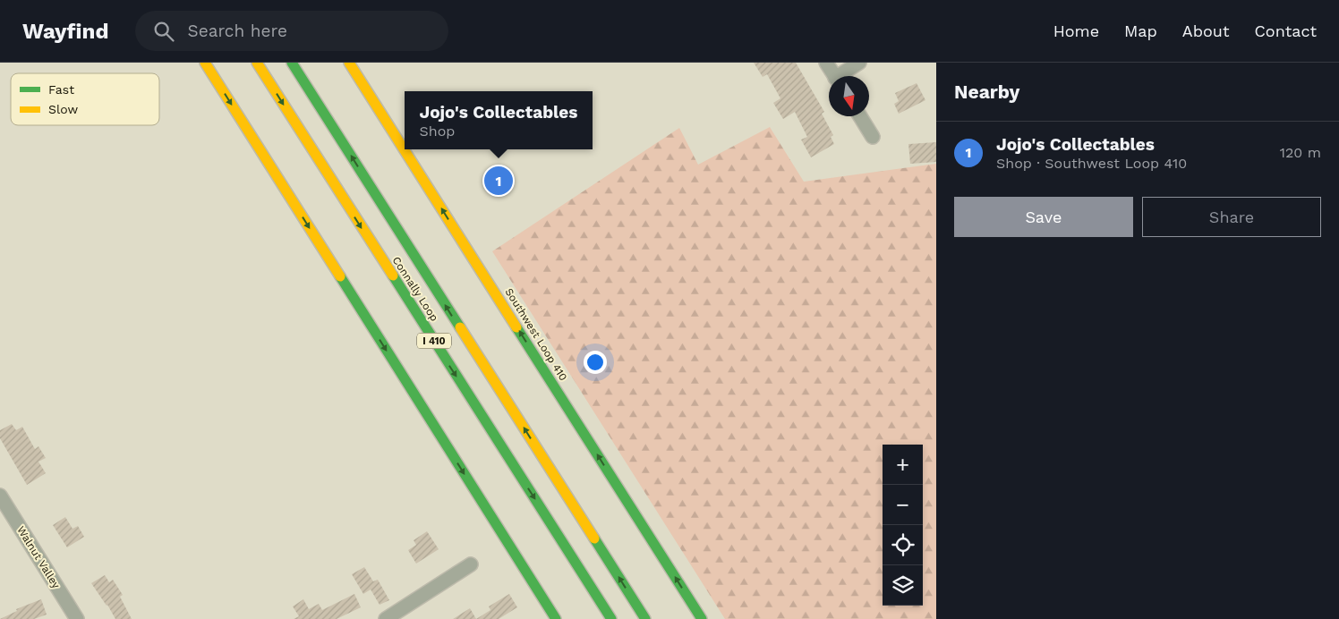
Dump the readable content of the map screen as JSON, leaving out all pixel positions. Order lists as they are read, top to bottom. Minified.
{"streets":{"main road":["Connally Loop","Southwest Loop 410","I 410"],"street":["Walnut Valley"]},"one_way":["Southwest Loop 410"],"legend":["Fast","Slow"],"north":"bottom","page":{"header":"Wayfind","search":"Search here","nav":["Home","Map","About","Contact"],"heading":"Nearby","popup":["Jojo's Collectables","Shop"],"list":[{"mark":"1","name":"Jojo's Collectables","note":"Shop · Southwest Loop 410","value":"120 m"}],"pins":"1","buttons":["Save","Share"],"map_buttons":["+","−"]}}
